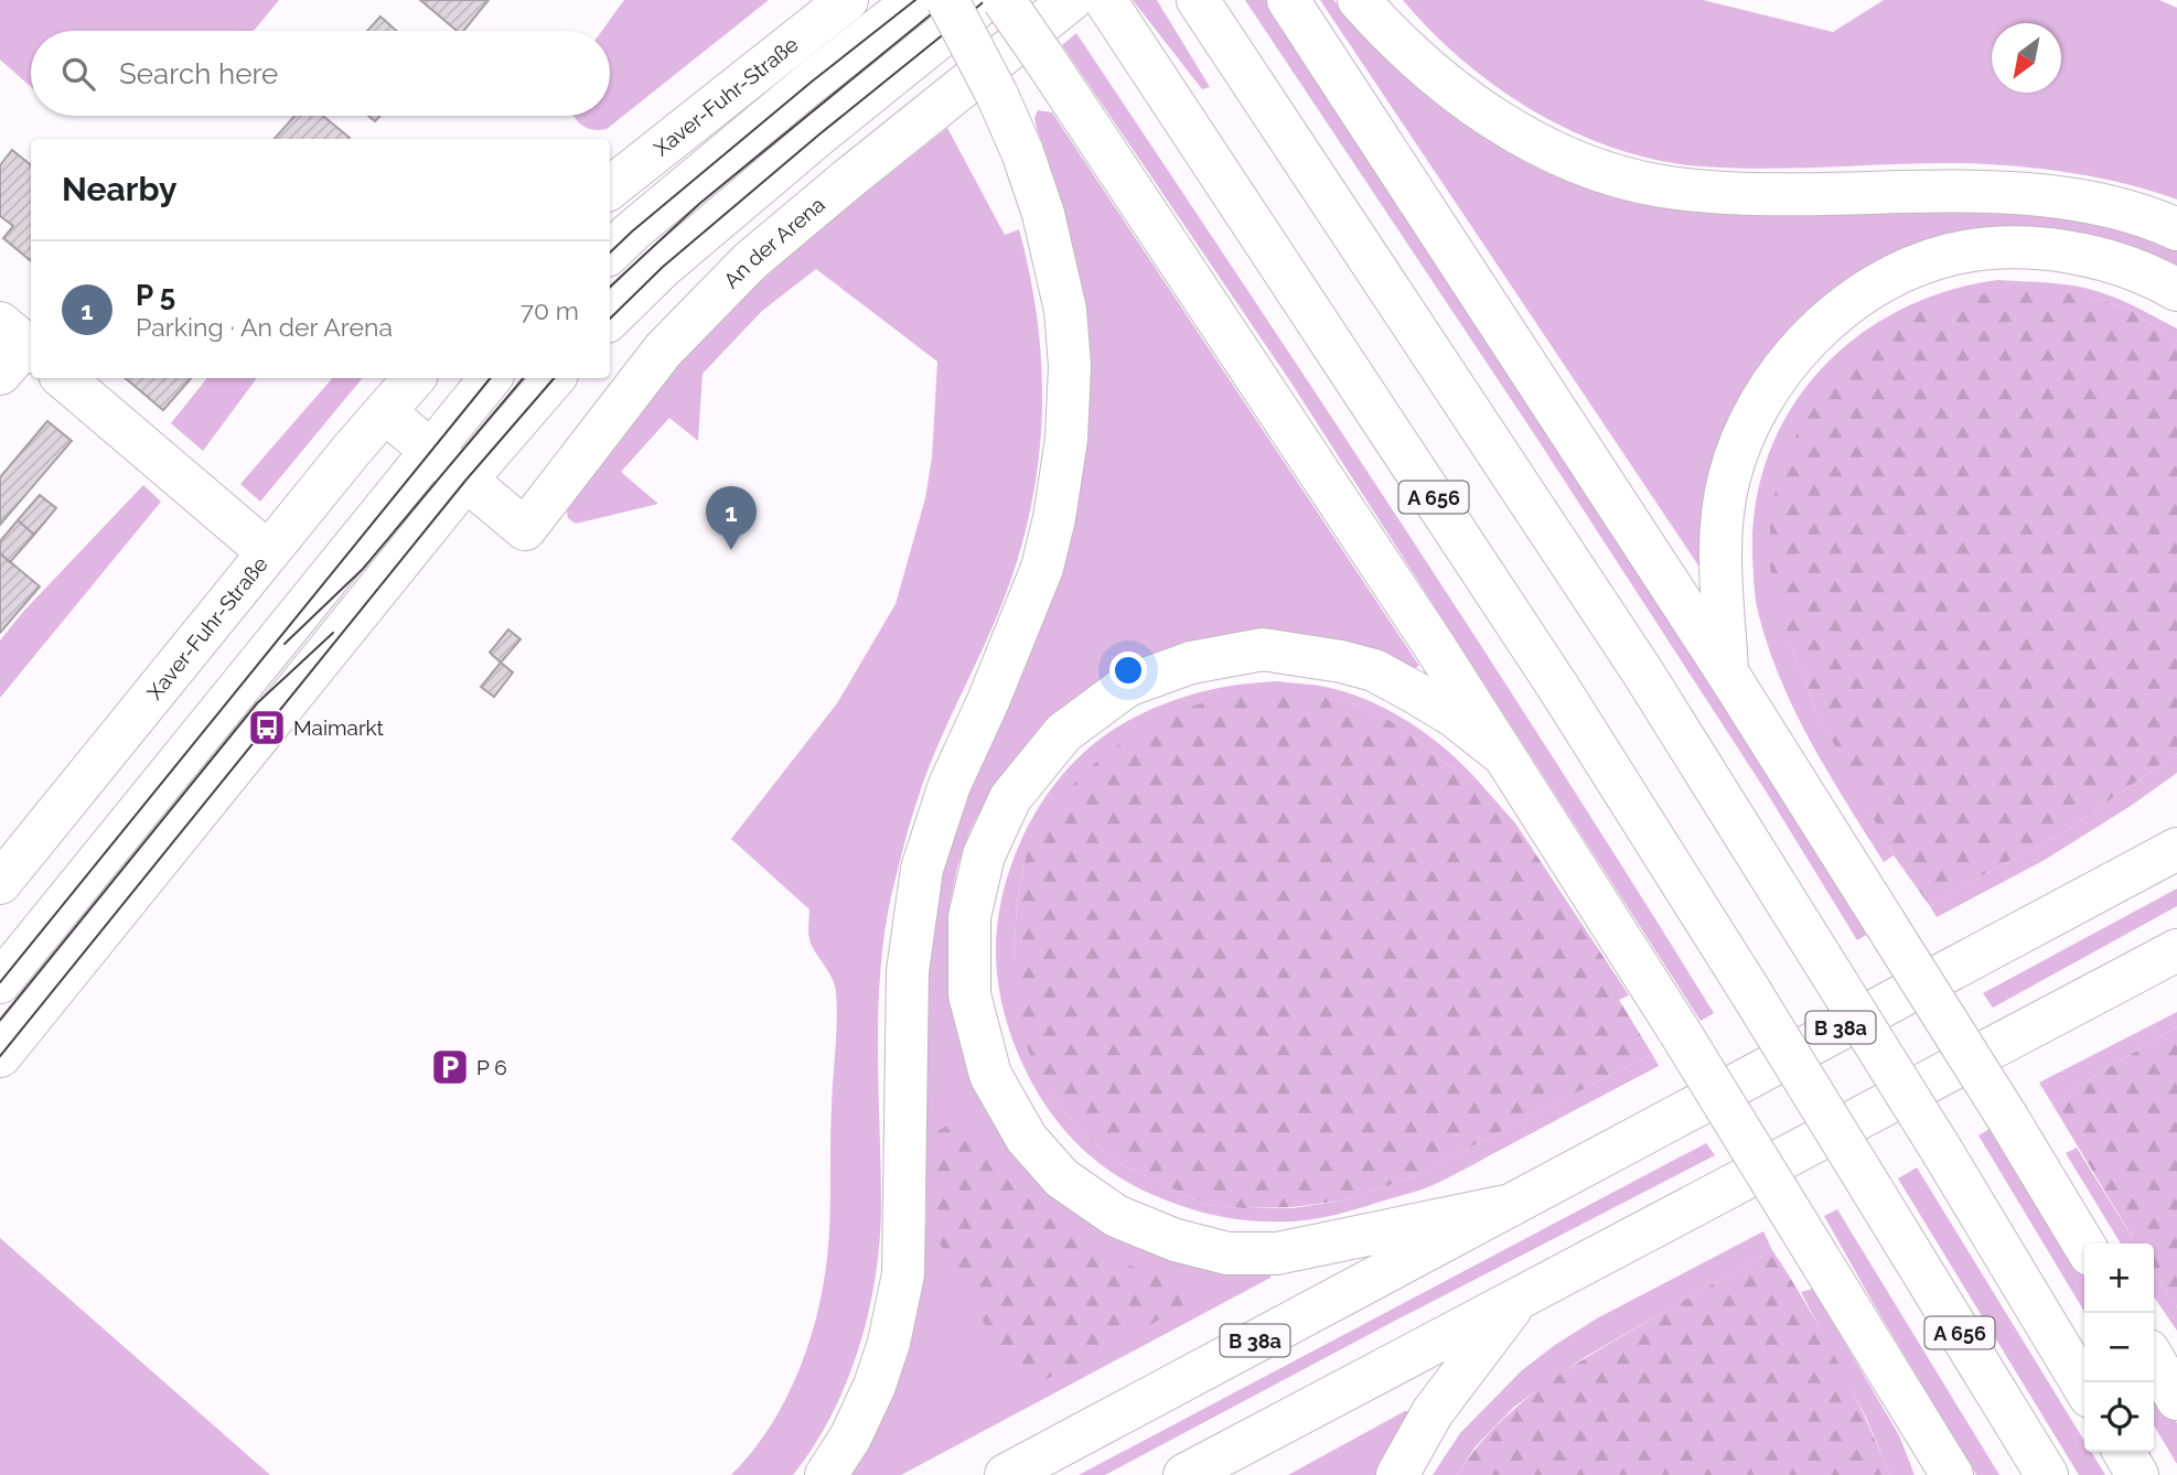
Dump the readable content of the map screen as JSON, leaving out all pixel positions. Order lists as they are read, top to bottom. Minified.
{"streets":{"main road":["Xaver-Fuhr-Straße","An der Arena","A 656","B 38a"]},"crossings":[["An der Arena","A 656"]],"places":{"bus stop":["Maimarkt"],"parking":["P 6"]},"north":"bottom left","page":{"search":"Search here","heading":"Nearby","list":[{"mark":"1","name":"P 5","note":"Parking · An der Arena","value":"70 m"}],"pins":"1","map_buttons":["+","−"]}}
